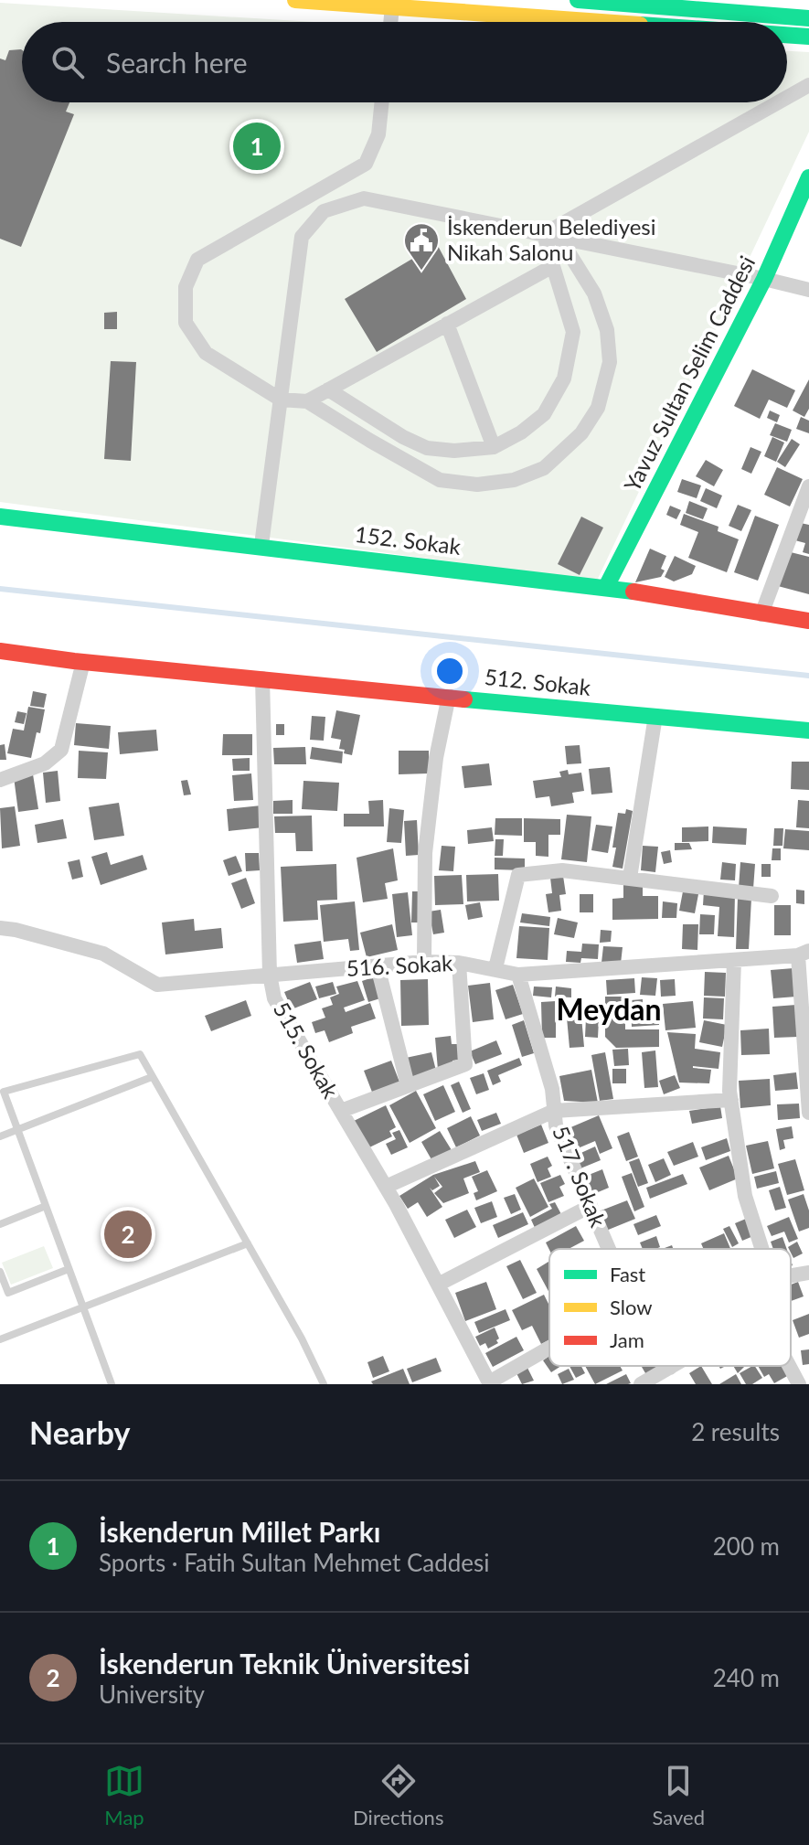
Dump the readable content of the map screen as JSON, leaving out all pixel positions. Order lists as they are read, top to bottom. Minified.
{"streets":{"street":["Yavuz Sultan Selim Caddesi","152. Sokak","512. Sokak","516. Sokak","515. Sokak","517. Sokak"]},"crossings":[["Yavuz Sultan Selim Caddesi","152. Sokak"],["512. Sokak","515. Sokak"],["516. Sokak","515. Sokak"],["516. Sokak","517. Sokak"]],"districts":["Meydan"],"places":{"public building":["İskenderun Belediyesi Nikah Salonu"]},"legend":["Fast","Slow","Jam"],"page":{"search":"Search here","pins":["1","2"],"heading":["Nearby","2 results"],"list":[{"mark":"1","name":"İskenderun Millet Parkı","note":"Sports · Fatih Sultan Mehmet Caddesi","value":"200 m"},{"mark":"2","name":"İskenderun Teknik Üniversitesi","note":"University","value":"240 m"}],"nav":["Map","Directions","Saved"]}}
